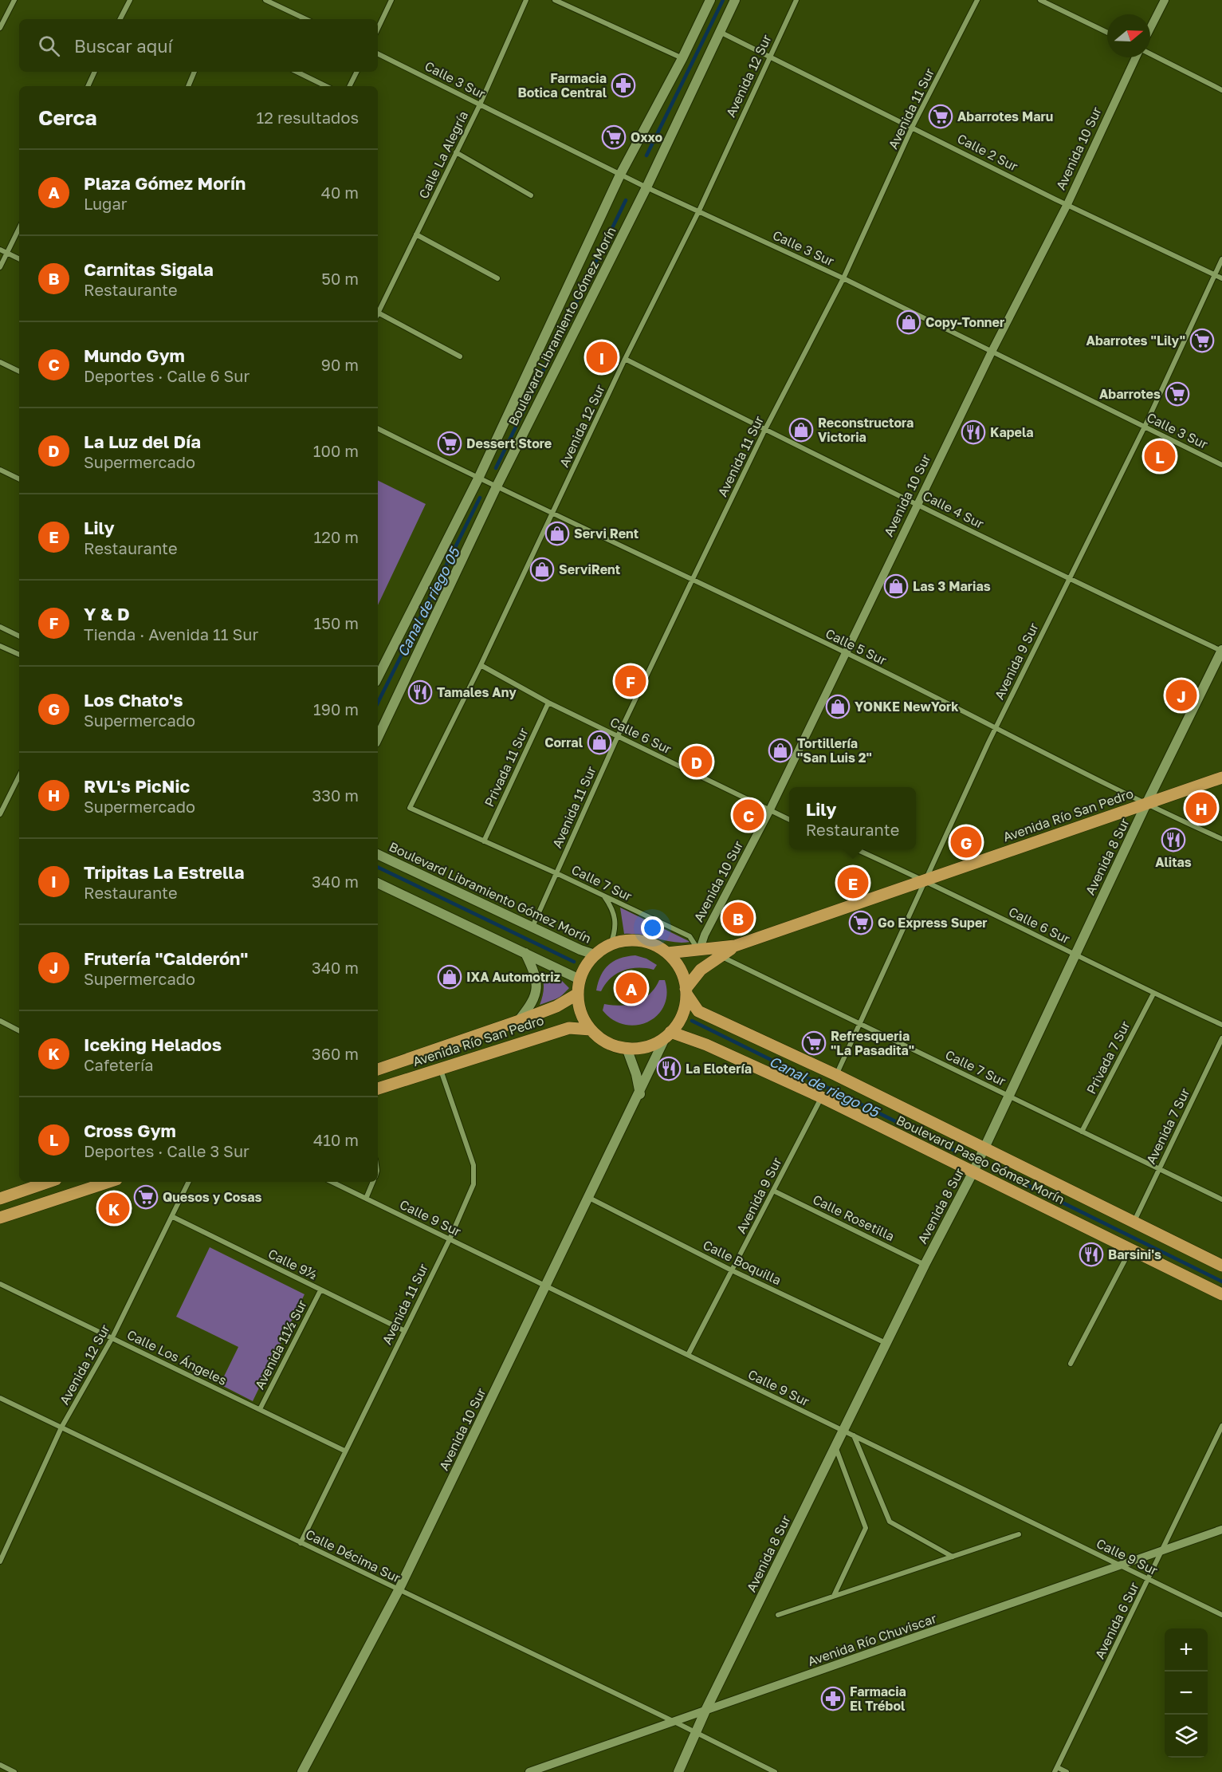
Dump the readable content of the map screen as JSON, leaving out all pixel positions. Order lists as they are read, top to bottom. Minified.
{"streets":{"main road":["Avenida 10 Sur","Boulevard Libramiento Gómez Morín","Avenida Río San Pedro","Avenida 8 Sur","Boulevard Paseo Gómez Morín"],"street":["Avenida 12 Sur","Calle 3 Sur","Avenida 11 Sur","Calle 2 Sur","Calle La Alegría","Calle 4 Sur","Calle 5 Sur","Avenida 9 Sur","Calle 6 Sur","Privada 11 Sur","Calle 7 Sur","Privada 7 Sur","Avenida 7 Sur","Calle 9 Sur","Calle Rosetilla","Calle Boquilla","Calle 9½","Avenida 11½ Sur","Calle Los Ángeles","Calle Décima Sur","Avenida 6 Sur","Avenida Río Chuviscar"]},"crossings":[["Avenida 12 Sur","Calle 3 Sur"],["Avenida 12 Sur","Calle 2 Sur"],["Avenida 12 Sur","Calle 4 Sur"],["Avenida 12 Sur","Calle 5 Sur"],["Avenida 12 Sur","Calle 6 Sur"],["Avenida 12 Sur","Calle 7 Sur"],["Avenida 12 Sur","Calle 9½"],["Avenida 12 Sur","Calle Los Ángeles"],["Avenida 12 Sur","Calle Décima Sur"],["Calle 3 Sur","Avenida 11 Sur"],["Calle 3 Sur","Avenida 10 Sur"],["Calle 3 Sur","Calle La Alegría"],["Calle 3 Sur","Boulevard Libramiento Gómez Morín"],["Calle 3 Sur","Avenida 9 Sur"],["Avenida 11 Sur","Calle 2 Sur"],["Avenida 11 Sur","Boulevard Libramiento Gómez Morín"],["Avenida 11 Sur","Calle 4 Sur"],["Avenida 11 Sur","Calle 5 Sur"],["Avenida 11 Sur","Calle 6 Sur"],["Avenida 11 Sur","Avenida Río San Pedro"],["Avenida 11 Sur","Calle 7 Sur"],["Avenida 11 Sur","Calle 9 Sur"],["Avenida 11 Sur","Calle 9½"],["Avenida 11 Sur","Calle Los Ángeles"],["Avenida 11 Sur","Calle Décima Sur"],["Avenida 10 Sur","Calle 2 Sur"],["Avenida 10 Sur","Boulevard Libramiento Gómez Morín"],["Avenida 10 Sur","Calle 4 Sur"],["Avenida 10 Sur","Calle 5 Sur"],["Avenida 10 Sur","Calle 6 Sur"],["Avenida 10 Sur","Avenida Río San Pedro"],["Avenida 10 Sur","Calle 7 Sur"],["Avenida 10 Sur","Boulevard Paseo Gómez Morín"],["Avenida 10 Sur","Calle 9 Sur"],["Avenida 10 Sur","Calle Boquilla"],["Avenida 10 Sur","Calle Décima Sur"],["Calle 2 Sur","Boulevard Libramiento Gómez Morín"],["Calle 2 Sur","Avenida 9 Sur"],["Boulevard Libramiento Gómez Morín","Calle 5 Sur"],["Boulevard Libramiento Gómez Morín","Avenida Río San Pedro"],["Boulevard Libramiento Gómez Morín","Boulevard Paseo Gómez Morín"],["Calle 4 Sur","Avenida 9 Sur"],["Calle 4 Sur","Avenida 8 Sur"],["Calle 5 Sur","Avenida 9 Sur"],["Calle 5 Sur","Avenida Río San Pedro"],["Calle 5 Sur","Avenida 8 Sur"],["Avenida 9 Sur","Calle 6 Sur"],["Avenida 9 Sur","Avenida Río San Pedro"],["Avenida 9 Sur","Calle 7 Sur"],["Avenida 9 Sur","Boulevard Paseo Gómez Morín"],["Avenida 9 Sur","Calle 9 Sur"],["Avenida 9 Sur","Calle Rosetilla"],["Avenida 9 Sur","Calle Boquilla"],["Calle 6 Sur","Privada 11 Sur"],["Calle 6 Sur","Avenida Río San Pedro"],["Calle 6 Sur","Avenida 8 Sur"],["Calle 6 Sur","Privada 7 Sur"],["Privada 11 Sur","Calle 7 Sur"],["Avenida Río San Pedro","Avenida 8 Sur"],["Avenida Río San Pedro","Calle 7 Sur"],["Avenida Río San Pedro","Boulevard Paseo Gómez Morín"],["Avenida 8 Sur","Calle 7 Sur"],["Avenida 8 Sur","Boulevard Paseo Gómez Morín"],["Avenida 8 Sur","Calle 9 Sur"],["Avenida 8 Sur","Calle Rosetilla"],["Avenida 8 Sur","Calle Boquilla"],["Avenida 8 Sur","Calle Décima Sur"],["Avenida 8 Sur","Avenida Río Chuviscar"],["Calle 7 Sur","Privada 7 Sur"],["Calle 7 Sur","Avenida 7 Sur"],["Avenida 7 Sur","Boulevard Paseo Gómez Morín"],["Calle 9 Sur","Avenida 6 Sur"],["Calle 9 Sur","Avenida Río Chuviscar"],["Calle 9½","Avenida 11½ Sur"],["Avenida 11½ Sur","Calle Los Ángeles"],["Calle Décima Sur","Avenida Río Chuviscar"],["Avenida 6 Sur","Avenida Río Chuviscar"]],"water":["Canal de riego 05"],"places":{"pharmacy":["Farmacia Botica Central","Farmacia El Trébol"],"supermarket":["Abarrotes Maru","Oxxo","Abarrotes \"Lily\"","Abarrotes","Dessert Store","Go Express Super","Refresqueria \"La Pasadita\"","Quesos y Cosas"],"shop":["Copy-Tonner","Reconstructora Victoria","Servi Rent","ServiRent","Las 3 Marias","YONKE NewYork","Corral","Tortillería \"San Luis 2\"","IXA Automotriz"],"restaurant":["Kapela","Tamales Any","Alitas","La Elotería","Barsini's"]},"north":"right","page":{"search":"Buscar aquí","heading":["Cerca","12 resultados"],"list":[{"mark":"A","name":"Plaza Gómez Morín","note":"Lugar","value":"40 m"},{"mark":"B","name":"Carnitas Sigala","note":"Restaurante","value":"50 m"},{"mark":"C","name":"Mundo Gym","note":"Deportes · Calle 6 Sur","value":"90 m"},{"mark":"D","name":"La Luz del Día","note":"Supermercado","value":"100 m"},{"mark":"E","name":"Lily","note":"Restaurante","value":"120 m"},{"mark":"F","name":"Y & D","note":"Tienda · Avenida 11 Sur","value":"150 m"},{"mark":"G","name":"Los Chato's","note":"Supermercado","value":"190 m"},{"mark":"H","name":"RVL's PicNic","note":"Supermercado","value":"330 m"},{"mark":"I","name":"Tripitas La Estrella","note":"Restaurante","value":"340 m"},{"mark":"J","name":"Frutería \"Calderón\"","note":"Supermercado","value":"340 m"},{"mark":"K","name":"Iceking Helados","note":"Cafetería","value":"360 m"},{"mark":"L","name":"Cross Gym","note":"Deportes · Calle 3 Sur","value":"410 m"}],"pins":["I","L","F","J","D","H","C","G","E","B","A","K"],"popup":["Lily","Restaurante"],"map_buttons":["+","−"]}}
